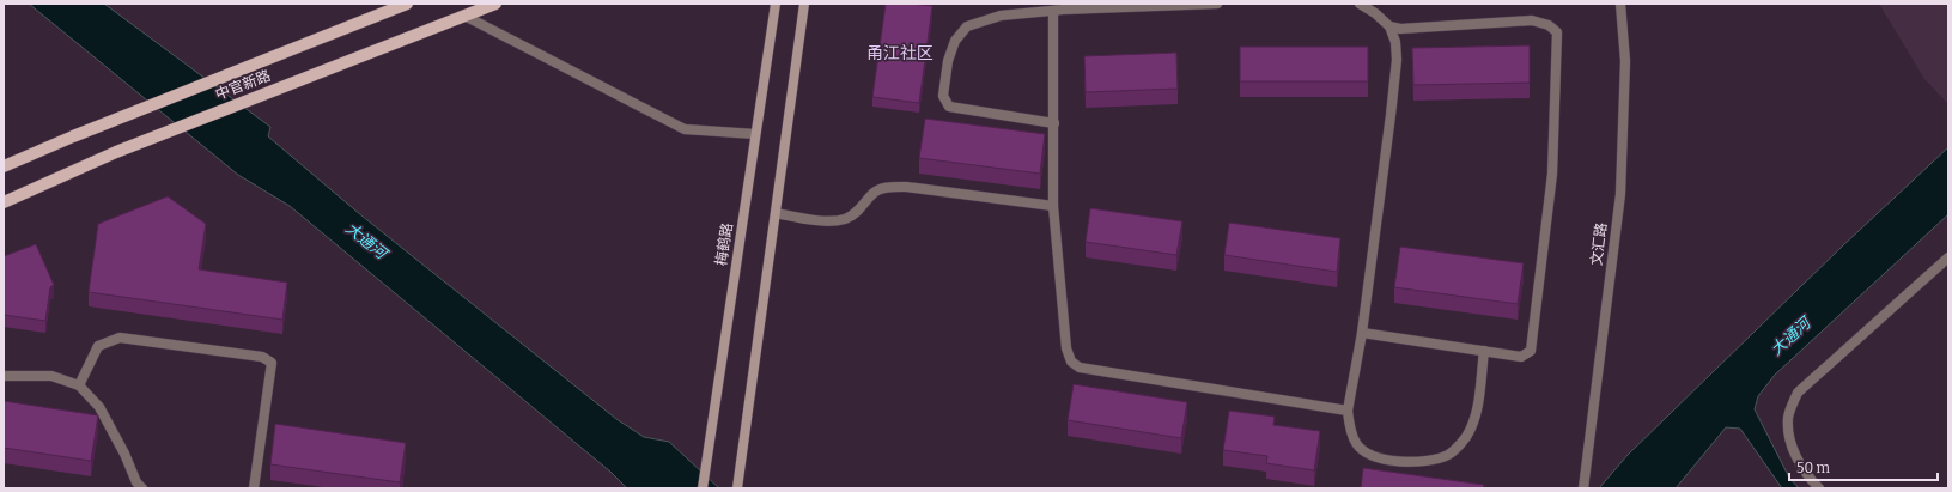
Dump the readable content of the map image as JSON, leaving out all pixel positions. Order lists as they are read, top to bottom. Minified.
{"streets":{"main road":["中官新路"],"street":["梅鹤路","文汇路"]},"districts":["甬江社区"],"water":["大通河"],"scale_bar":"50 m"}
